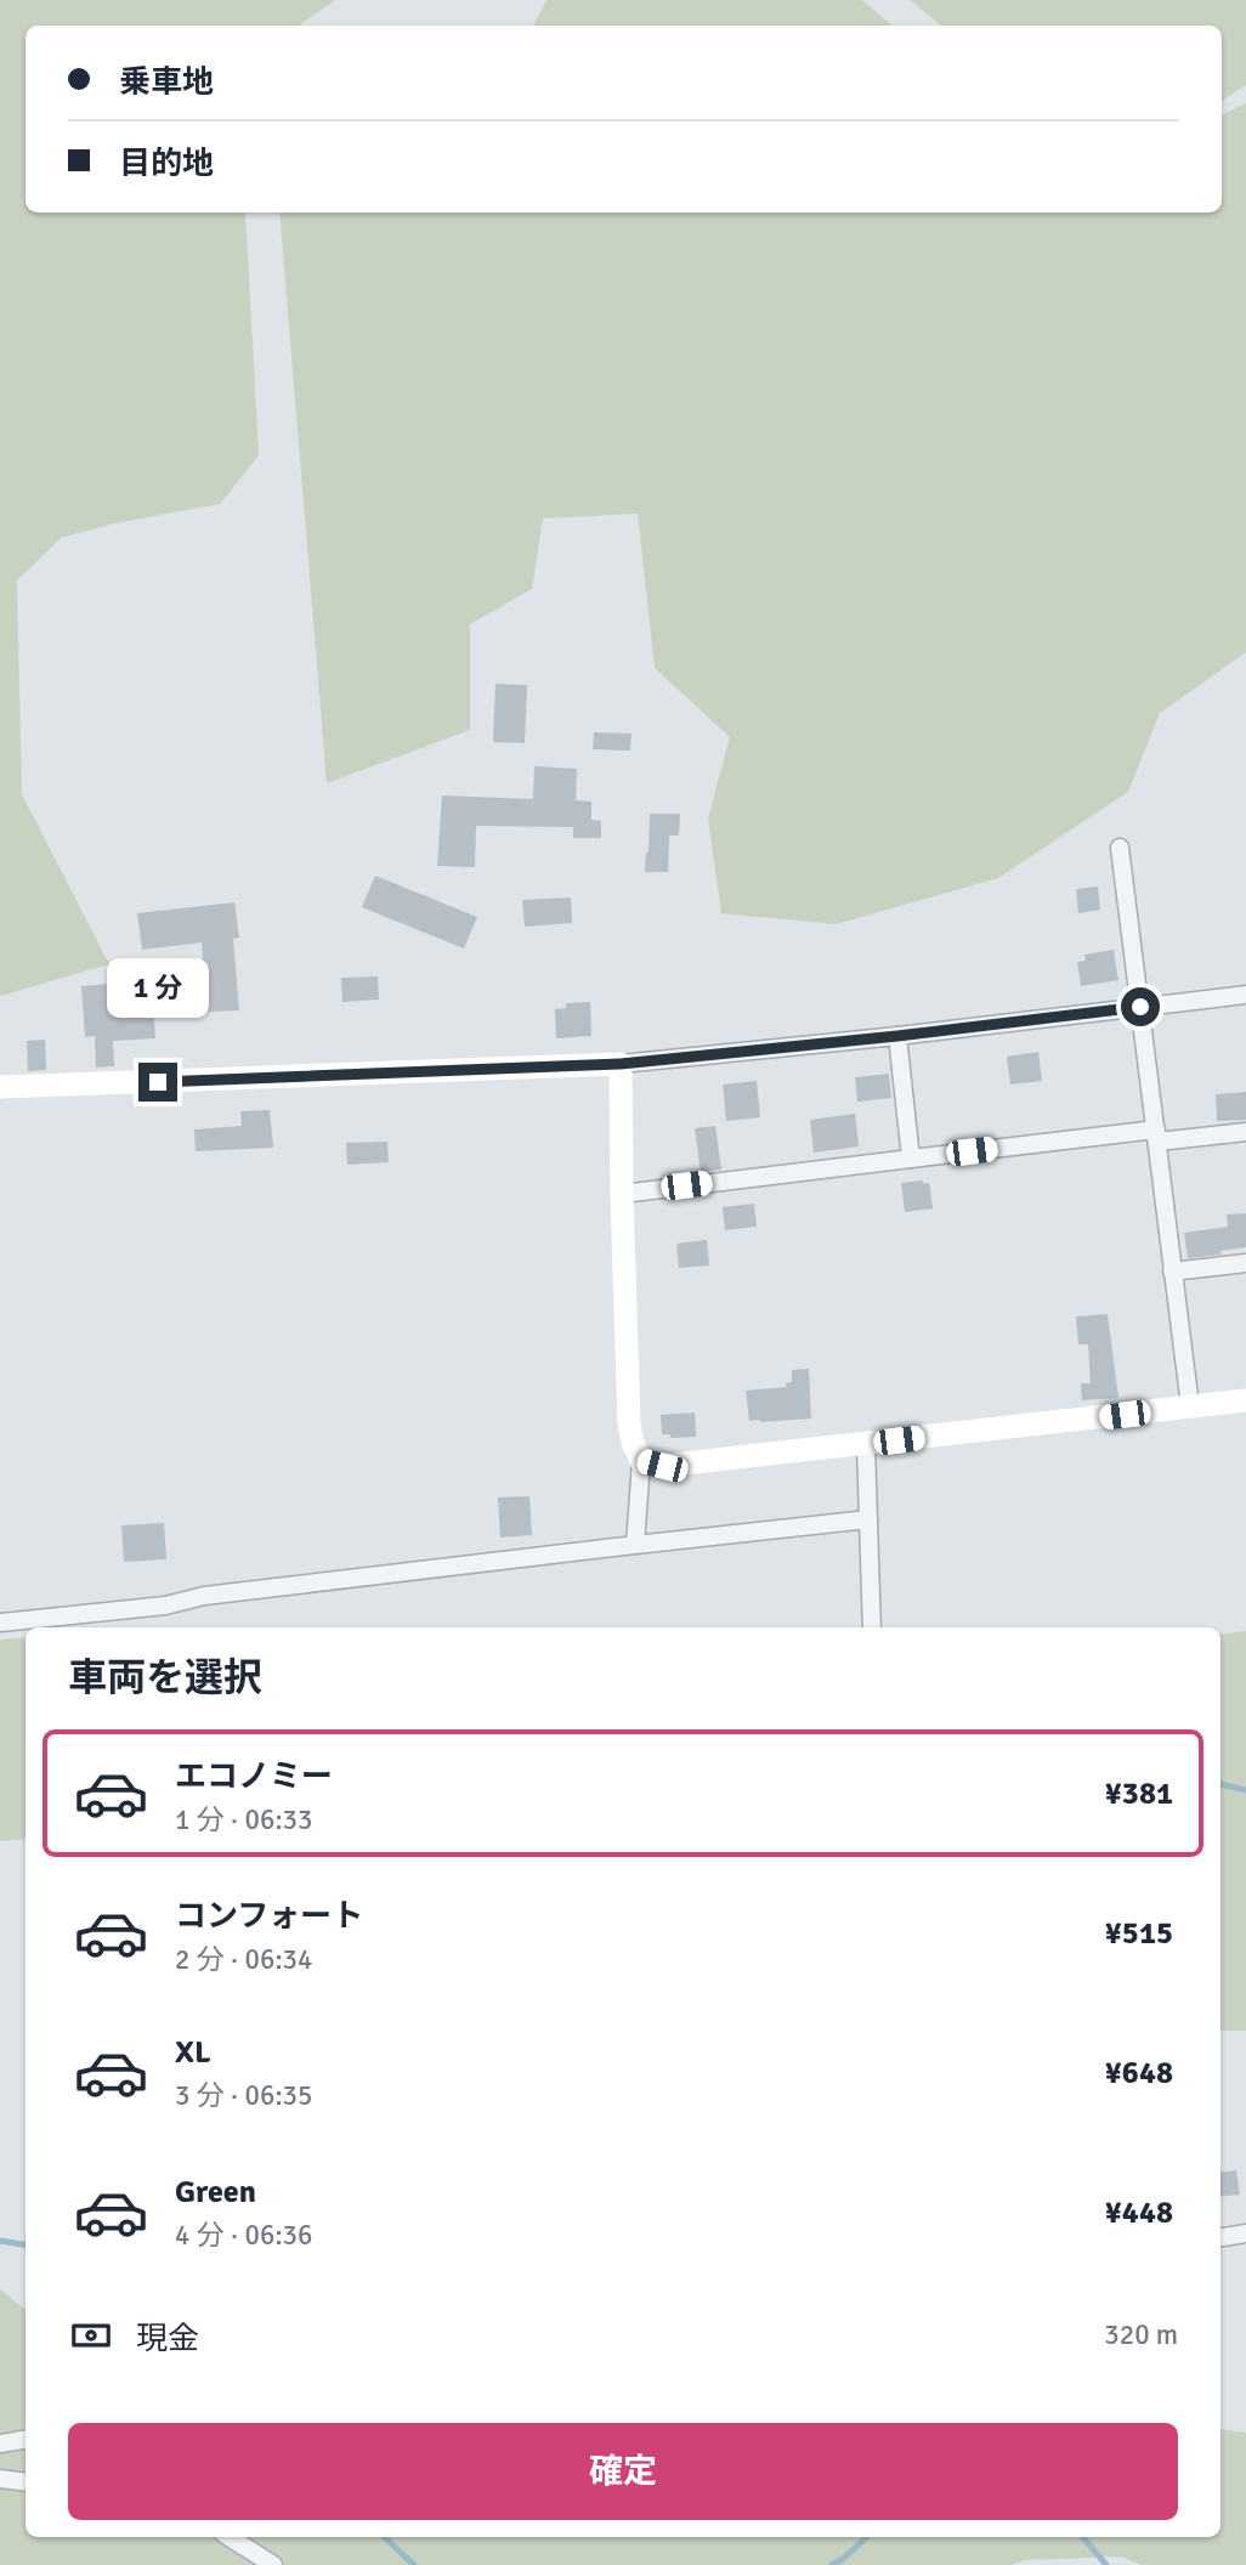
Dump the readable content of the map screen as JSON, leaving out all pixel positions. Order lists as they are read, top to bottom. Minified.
{"page":{"banner":["乗車地","目的地"],"bubble":"1 分","heading":"車両を選択","list":[{"name":"エコノミー","note":"1 分 · 06:33","value":"¥381"},{"name":"コンフォート","note":"2 分 · 06:34","value":"¥515"},{"name":"XL","note":"3 分 · 06:35","value":"¥648"},{"name":"Green","note":"4 分 · 06:36","value":"¥448"}],"pay":["現金","320 m"],"buttons":"確定"}}
